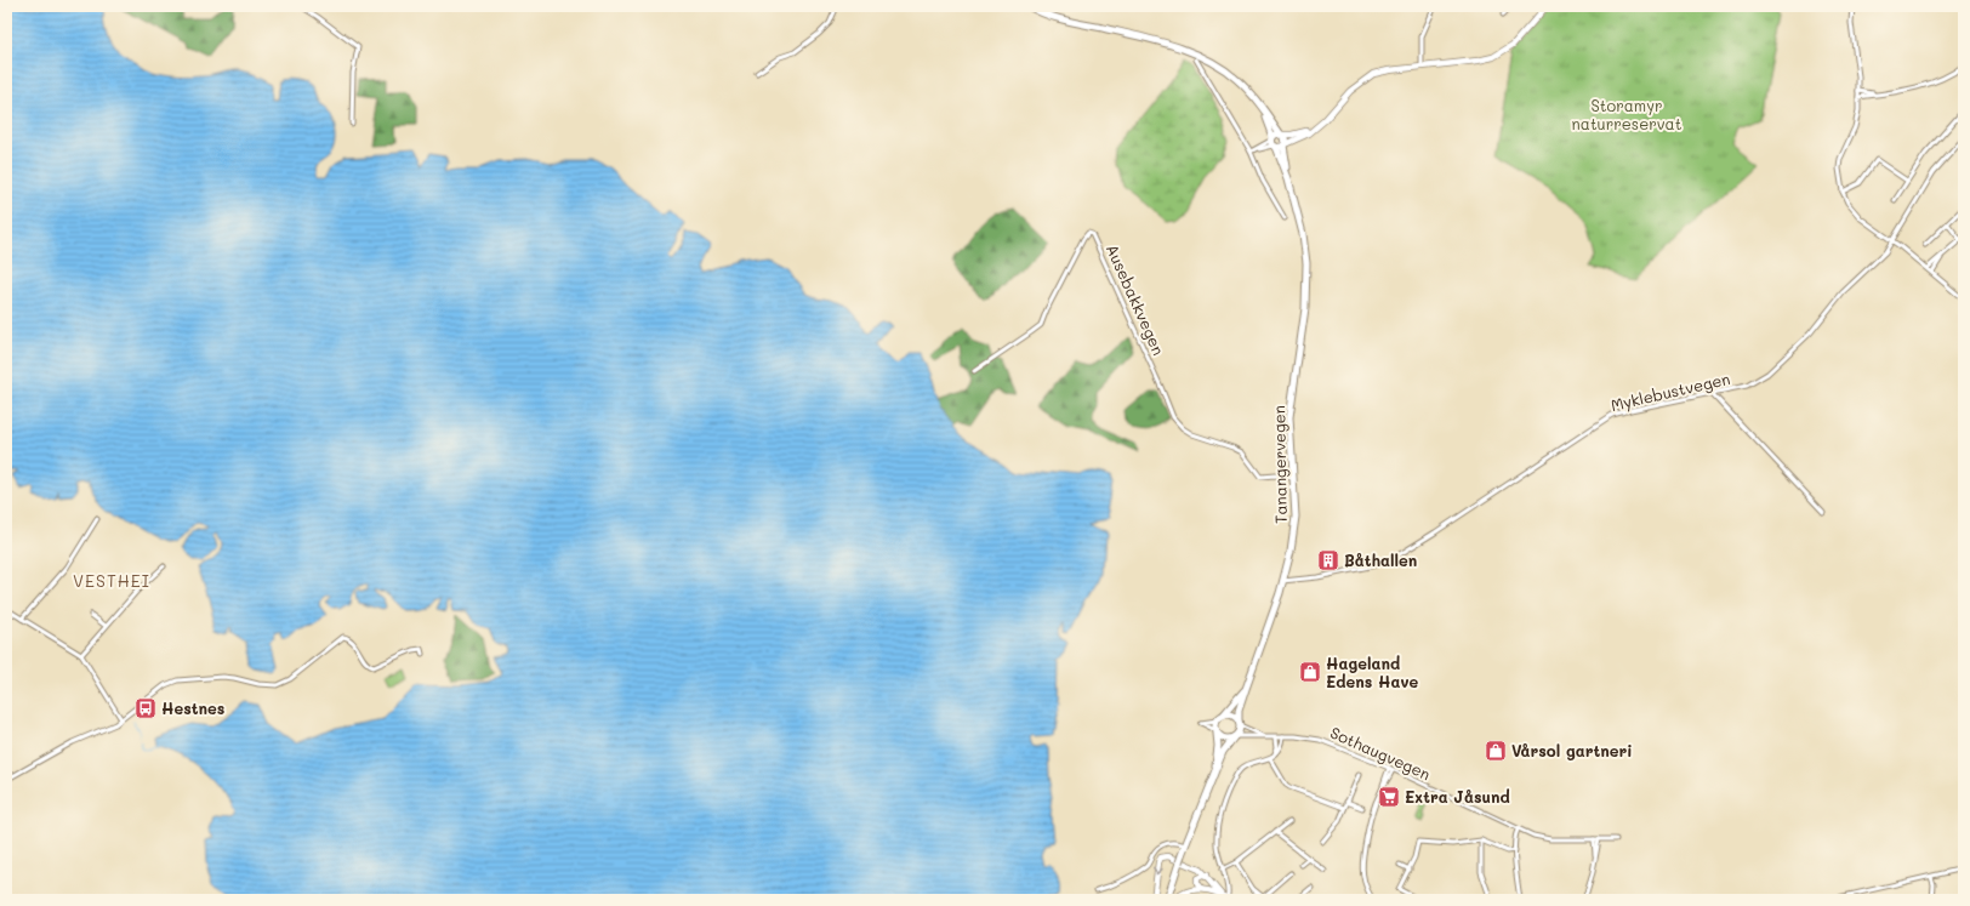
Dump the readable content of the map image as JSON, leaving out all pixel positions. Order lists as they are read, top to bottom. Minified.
{"streets":{"main road":["Tanangervegen"],"street":["Ausebakkvegen","Myklebustvegen","Sothaugvegen"]},"crossings":[["Ausebakkvegen","Tanangervegen"],["Myklebustvegen","Tanangervegen"],["Tanangervegen","Sothaugvegen"]],"districts":["VESTHEI"],"parks":["Storamyr naturreservat"],"places":{"building":["Båthallen"],"shop":["Hageland Edens Have","Vårsol gartneri"],"bus stop":["Hestnes"],"supermarket":["Extra Jåsund"]}}
